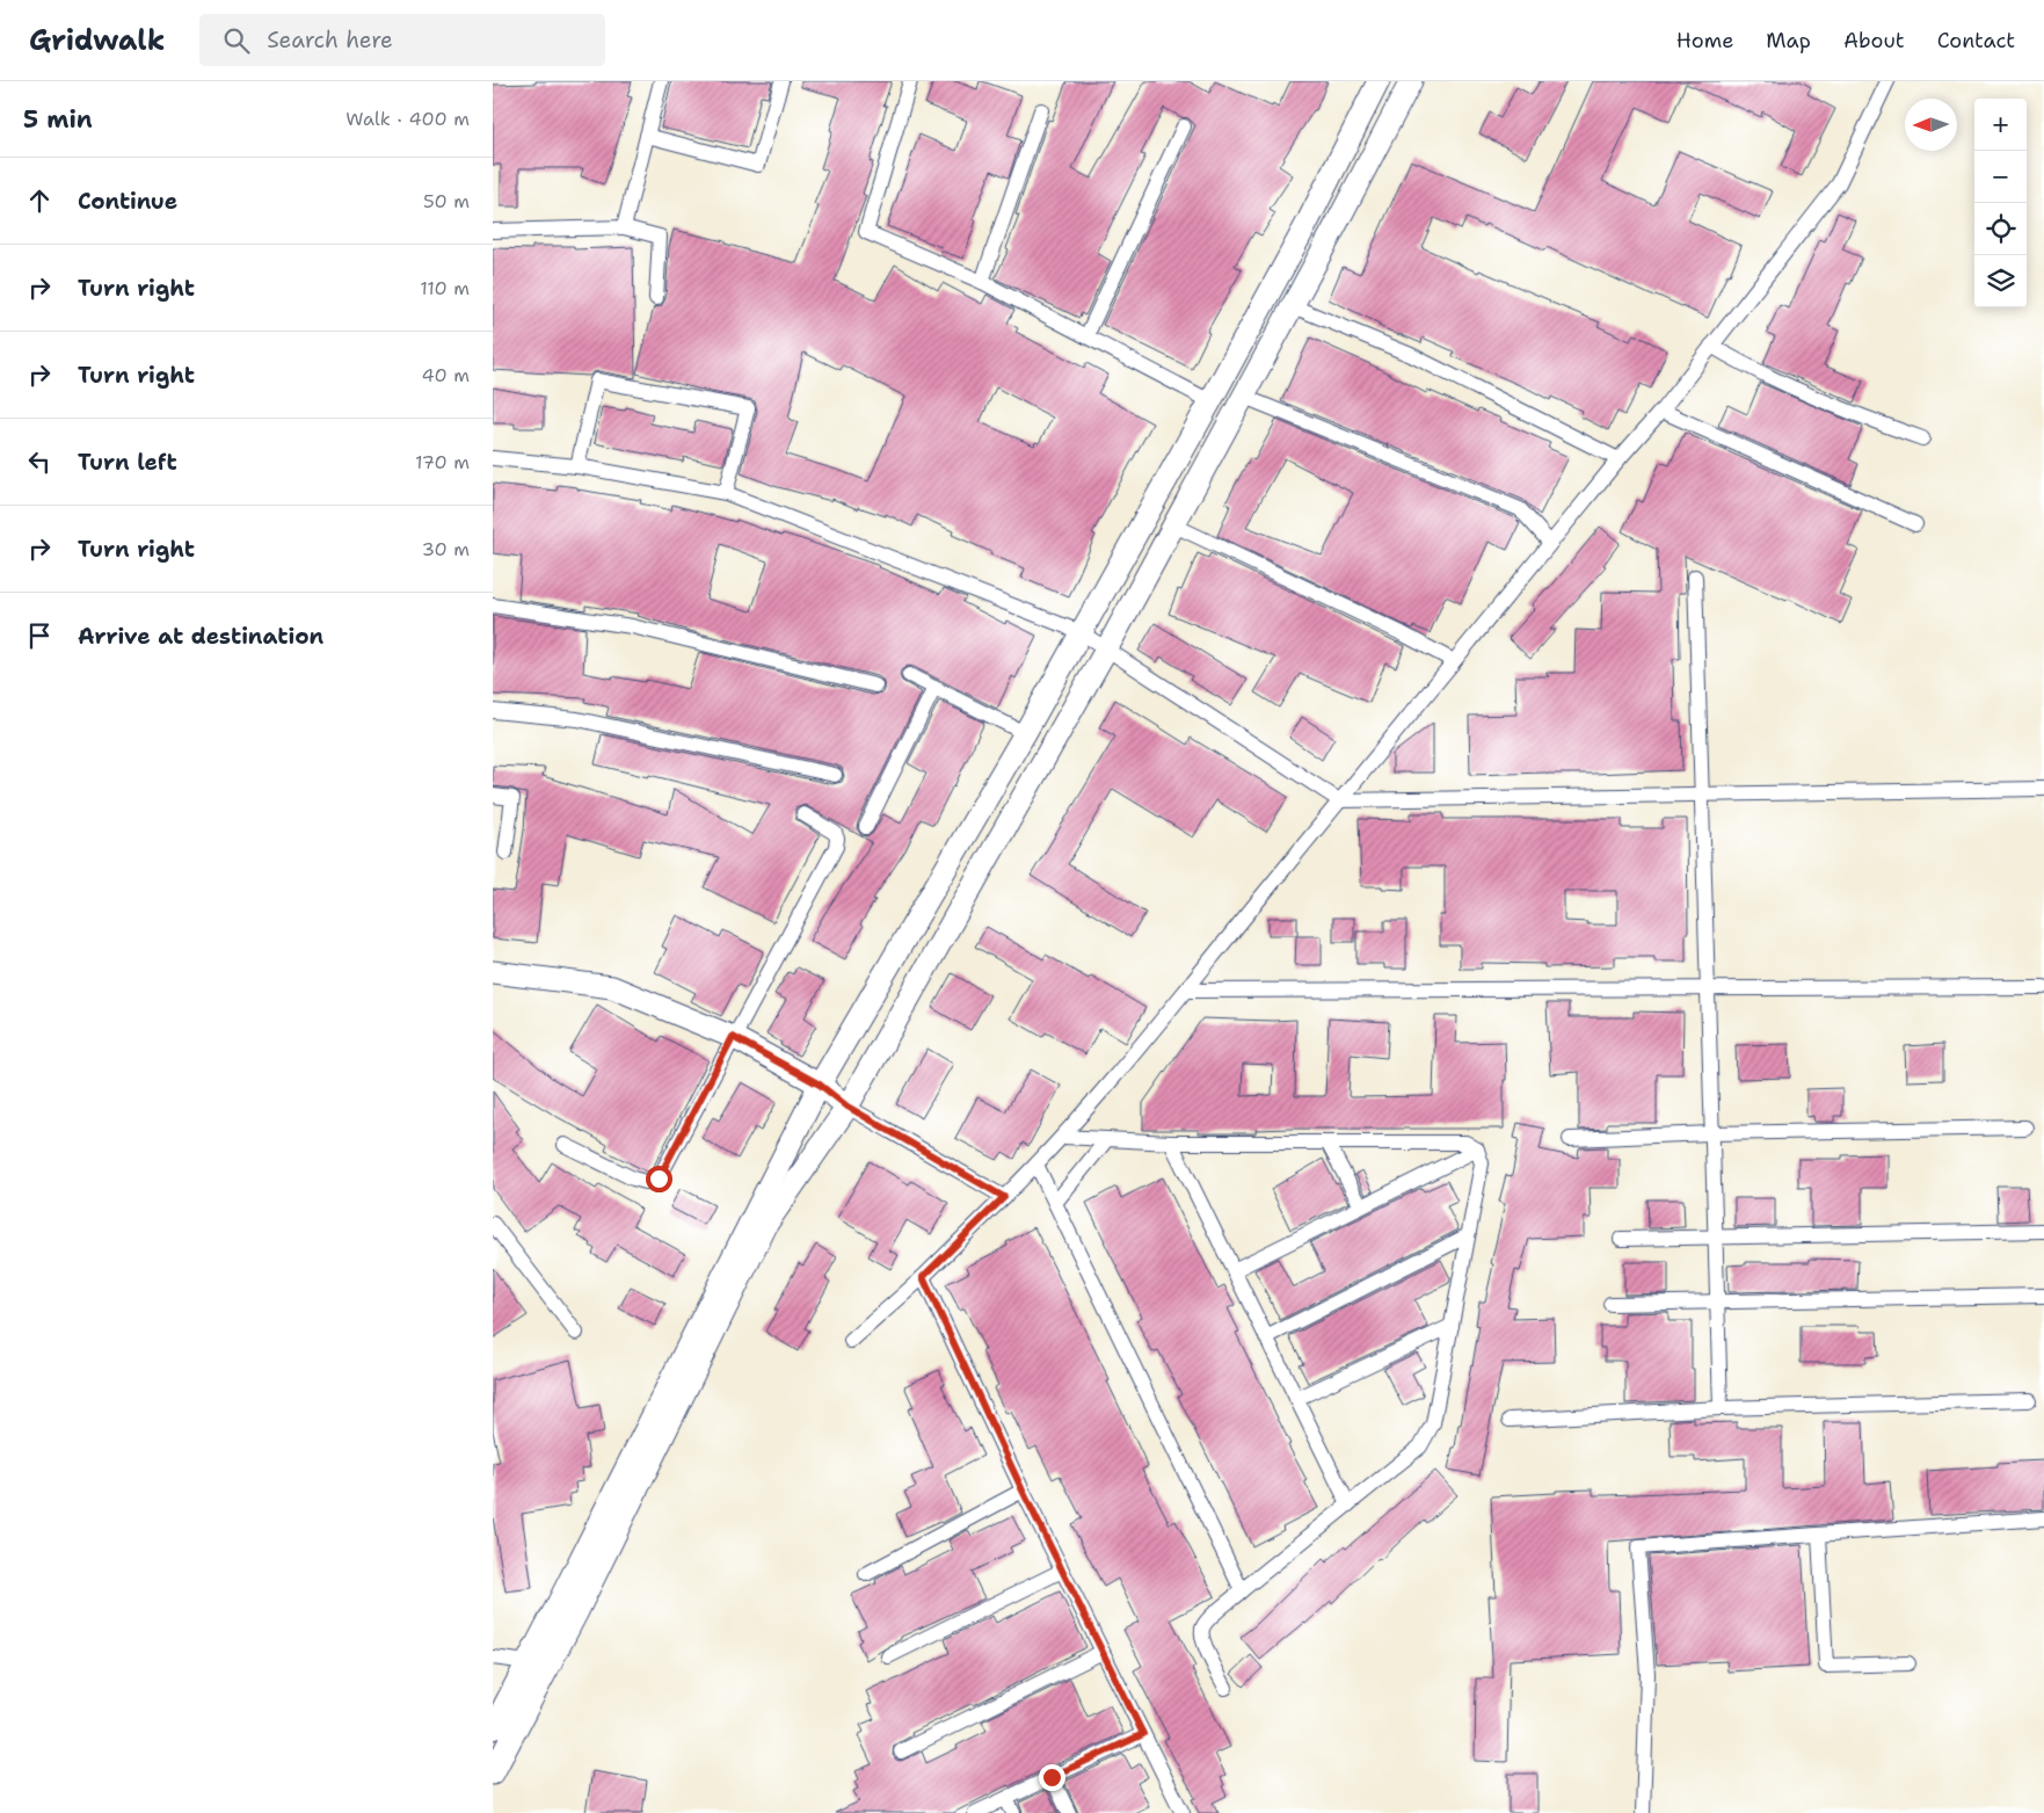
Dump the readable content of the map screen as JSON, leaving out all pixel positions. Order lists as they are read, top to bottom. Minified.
{"north":"left","page":{"header":"Gridwalk","search":"Search here","nav":["Home","Map","About","Contact"],"heading":["5 min","Walk · 400 m"],"map_buttons":["+","−"],"list":[["Continue","50 m"],["Turn right","110 m"],["Turn right","40 m"],["Turn left","170 m"],["Turn right","30 m"],"Arrive at destination"]}}
